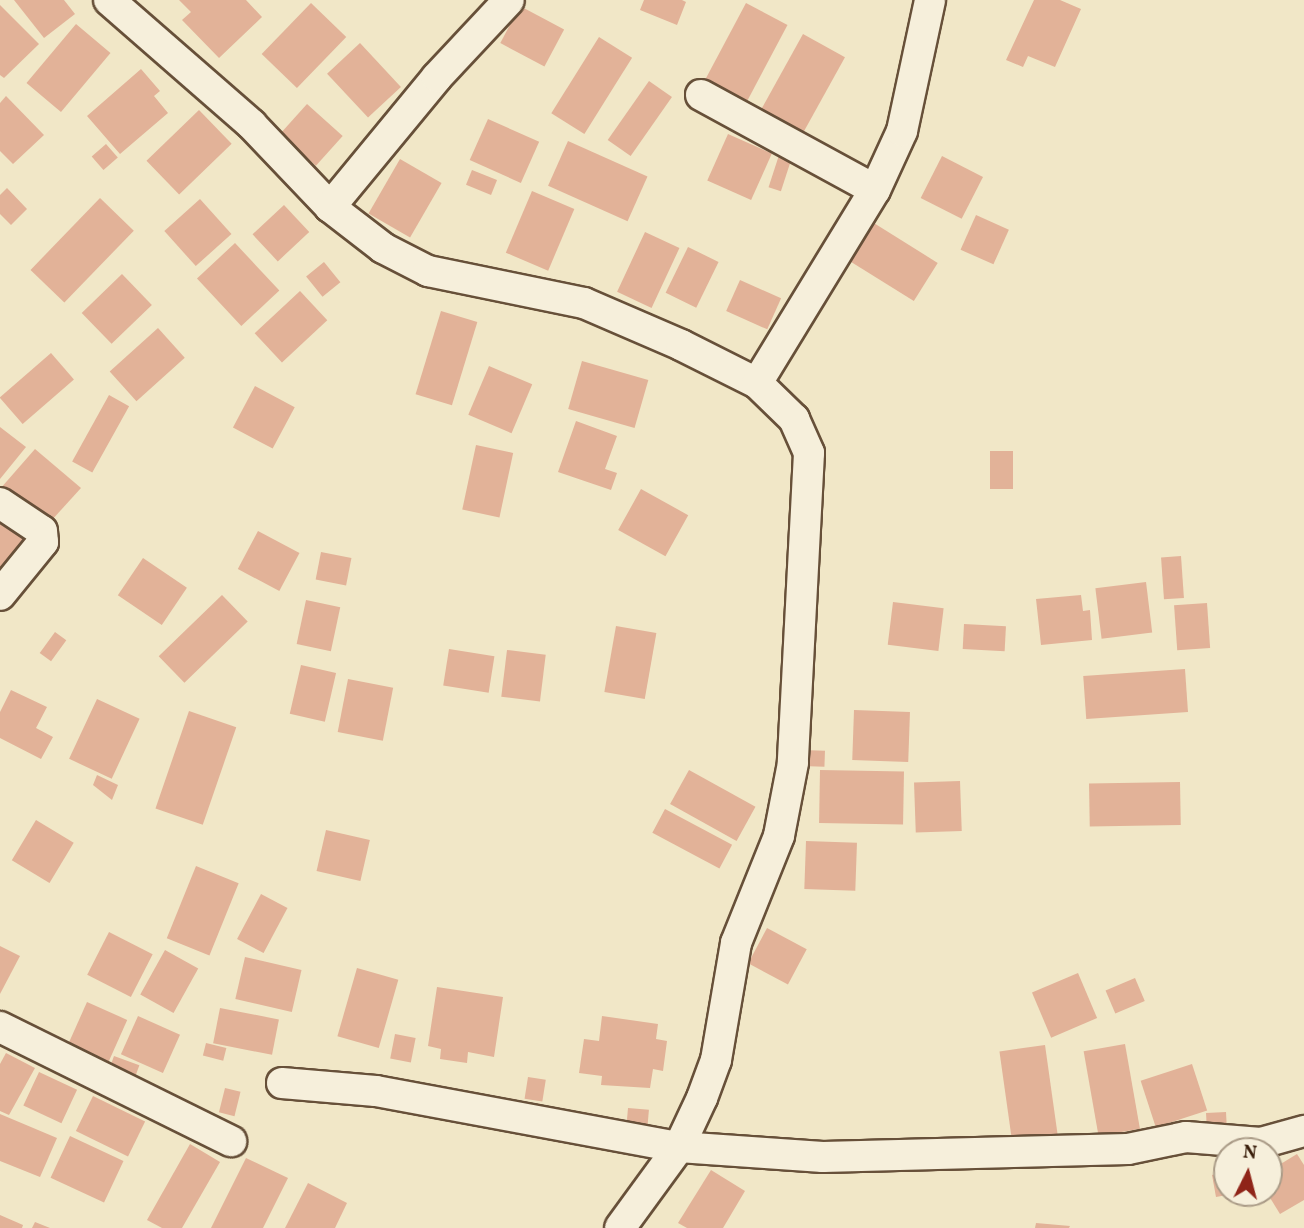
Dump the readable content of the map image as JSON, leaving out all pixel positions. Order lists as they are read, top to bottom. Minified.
{"north":"top"}
